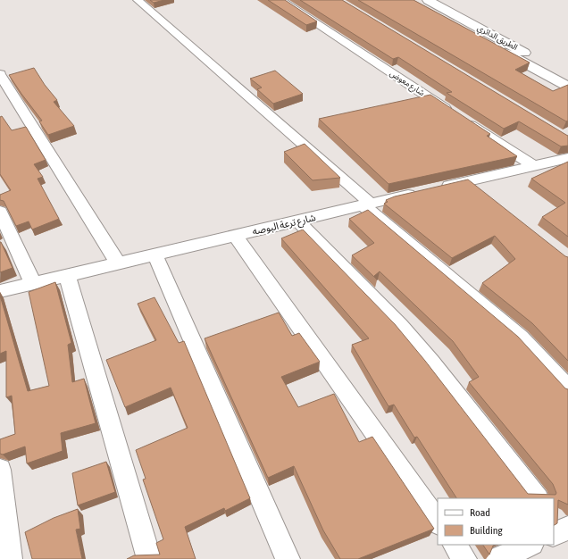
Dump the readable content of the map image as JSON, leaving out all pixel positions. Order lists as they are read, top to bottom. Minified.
{"streets":{"highway":["الطريق الدائري"],"street":["شارع معوض","شارع ترعة البوصه"]},"legend":["Road","Building"]}
